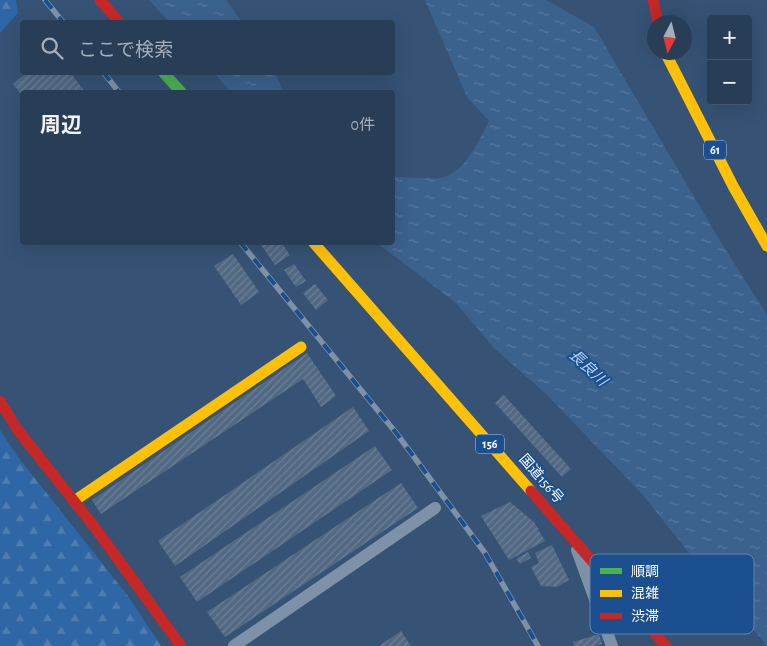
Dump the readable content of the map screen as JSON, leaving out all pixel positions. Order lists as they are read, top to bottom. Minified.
{"streets":{"main road":["61","156","国道156号"]},"water":["長良川"],"legend":["順調","混雑","渋滞"],"north":"bottom","page":{"map_buttons":["+","−"],"search":"ここで検索","heading":["周辺","0件"]}}
